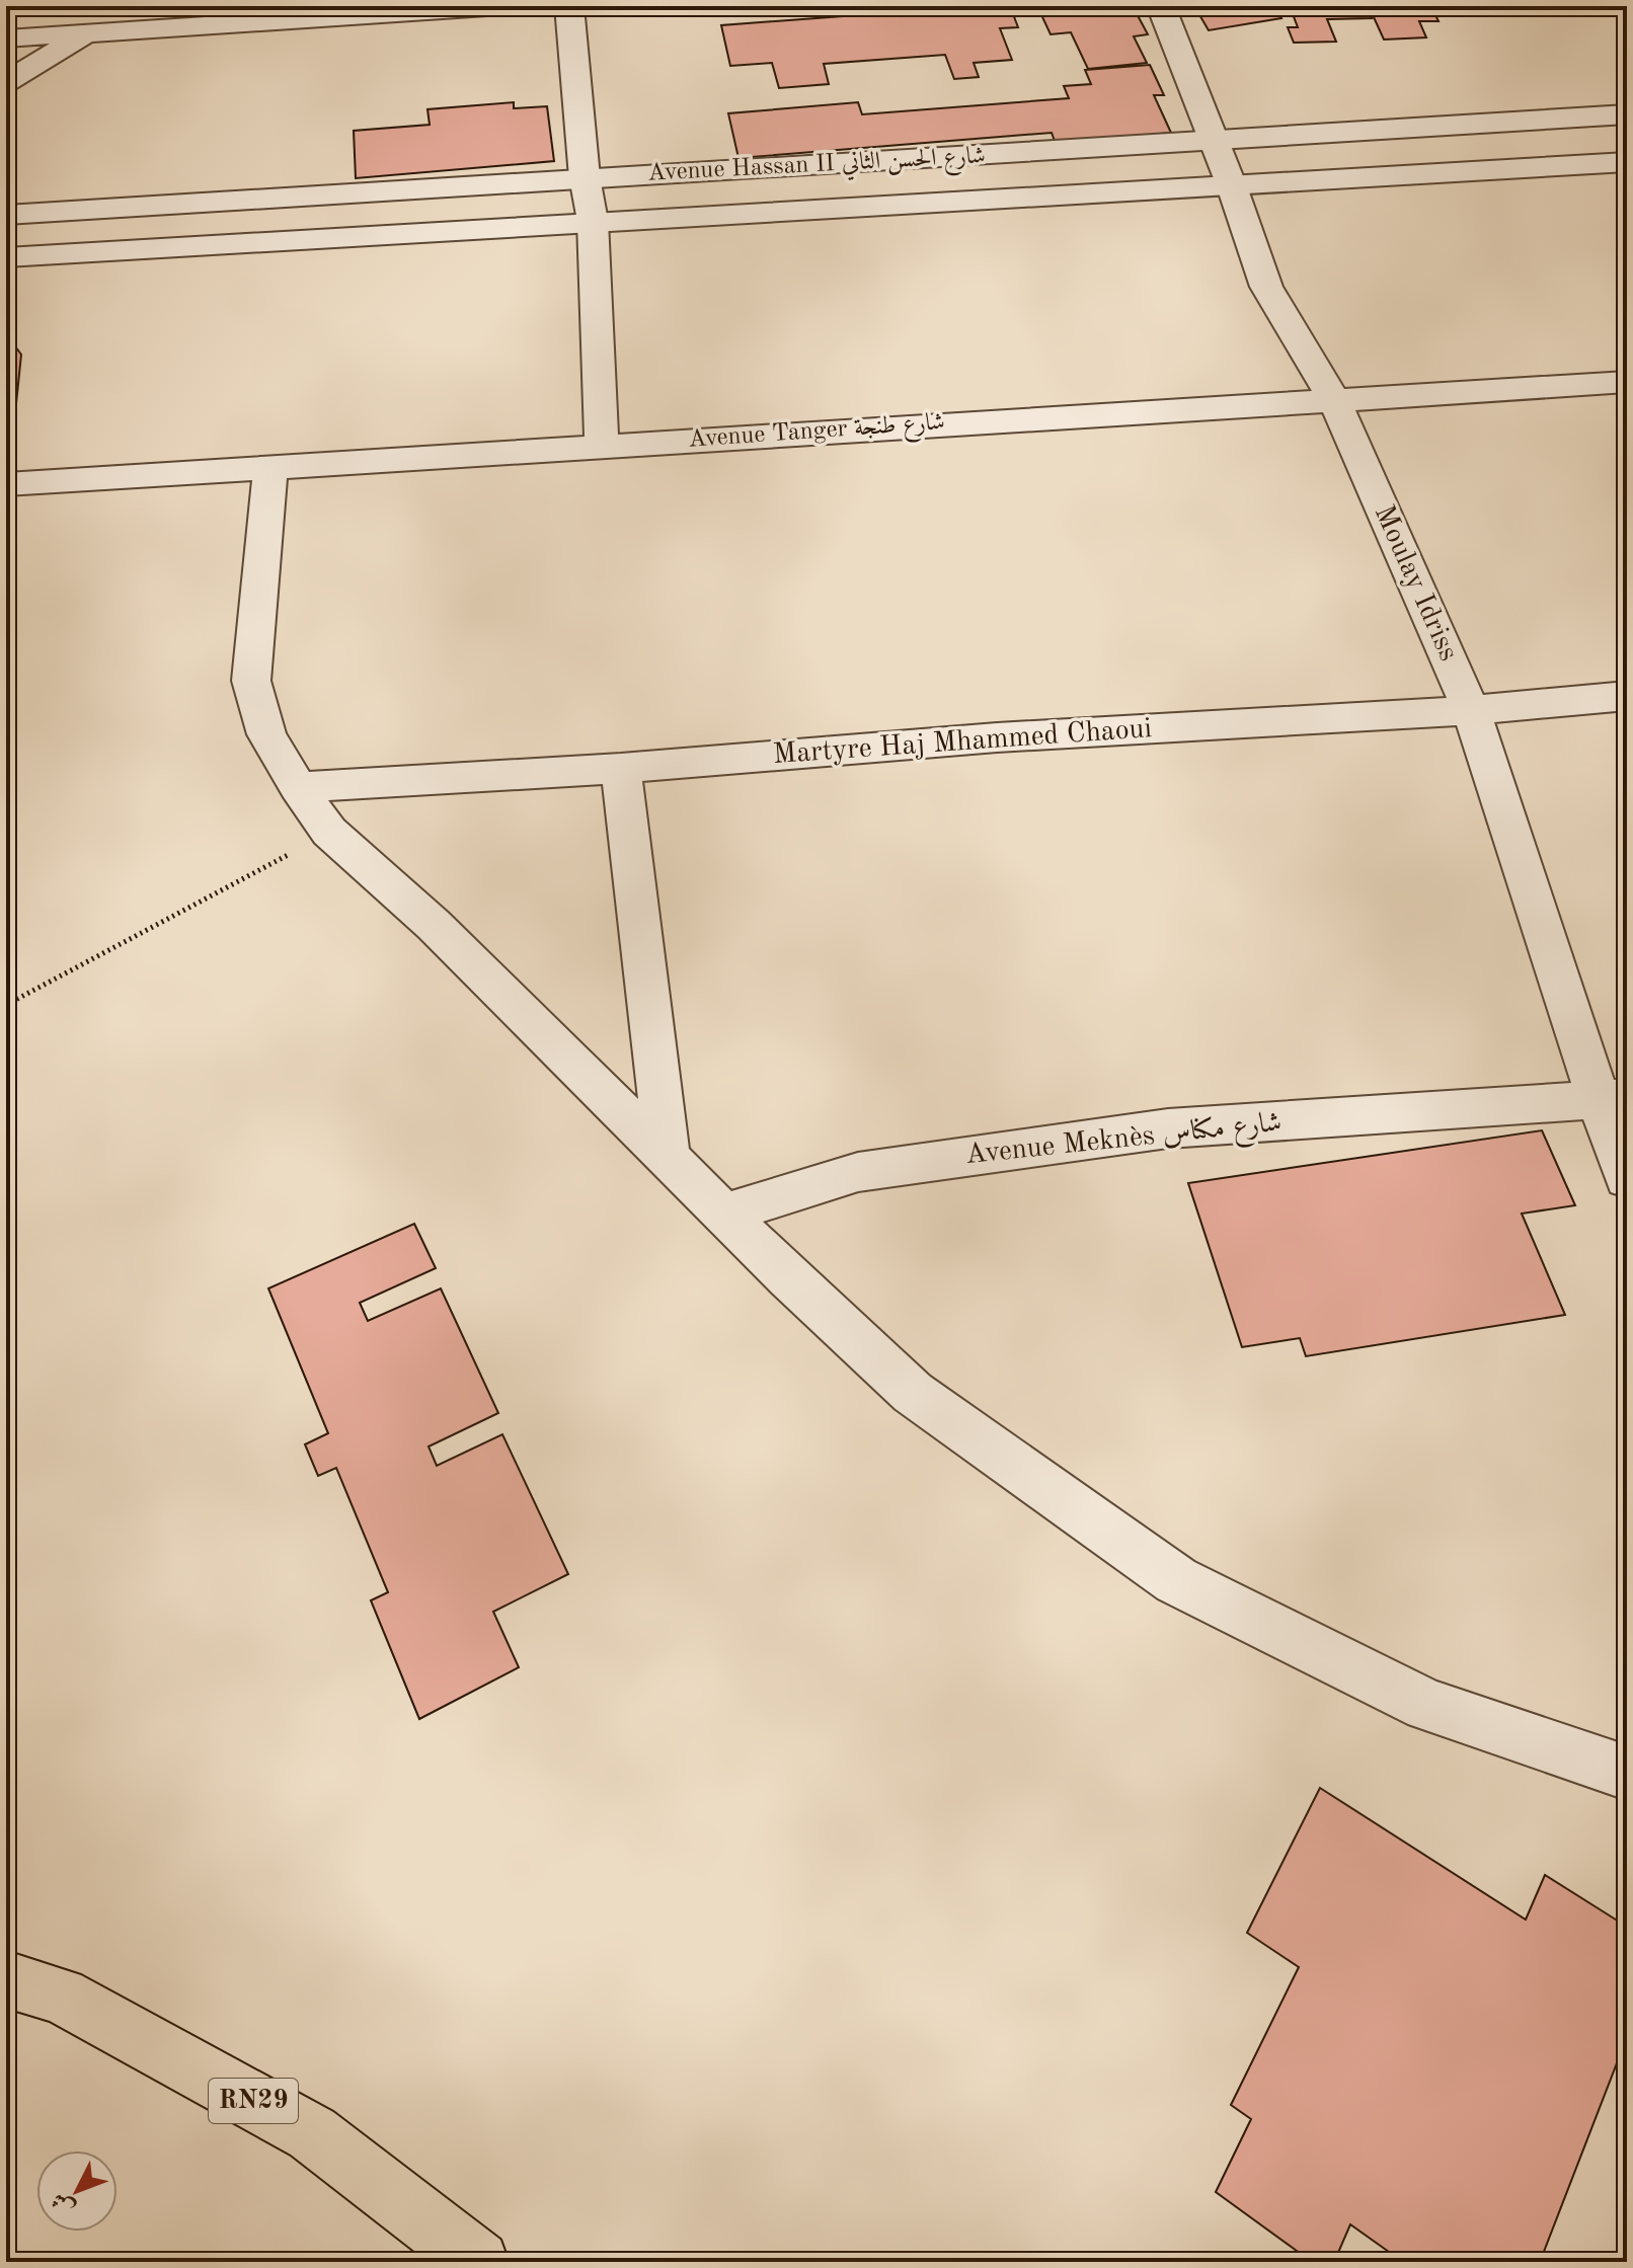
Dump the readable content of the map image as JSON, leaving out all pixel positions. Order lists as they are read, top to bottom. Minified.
{"streets":{"main road":["RN29"],"street":["Avenue Hassan II شارع الحسن الثاني","Avenue Tanger شارع طنجة","Moulay Idriss","Martyre Haj Mhammed Chaoui","Avenue Meknès شارع مكناس"]},"crossings":[["Avenue Hassan II شارع الحسن الثاني","Moulay Idriss"],["Avenue Tanger شارع طنجة","Moulay Idriss"],["Moulay Idriss","Martyre Haj Mhammed Chaoui"],["Moulay Idriss","Avenue Meknès شارع مكناس"]],"north":"bottom left"}
